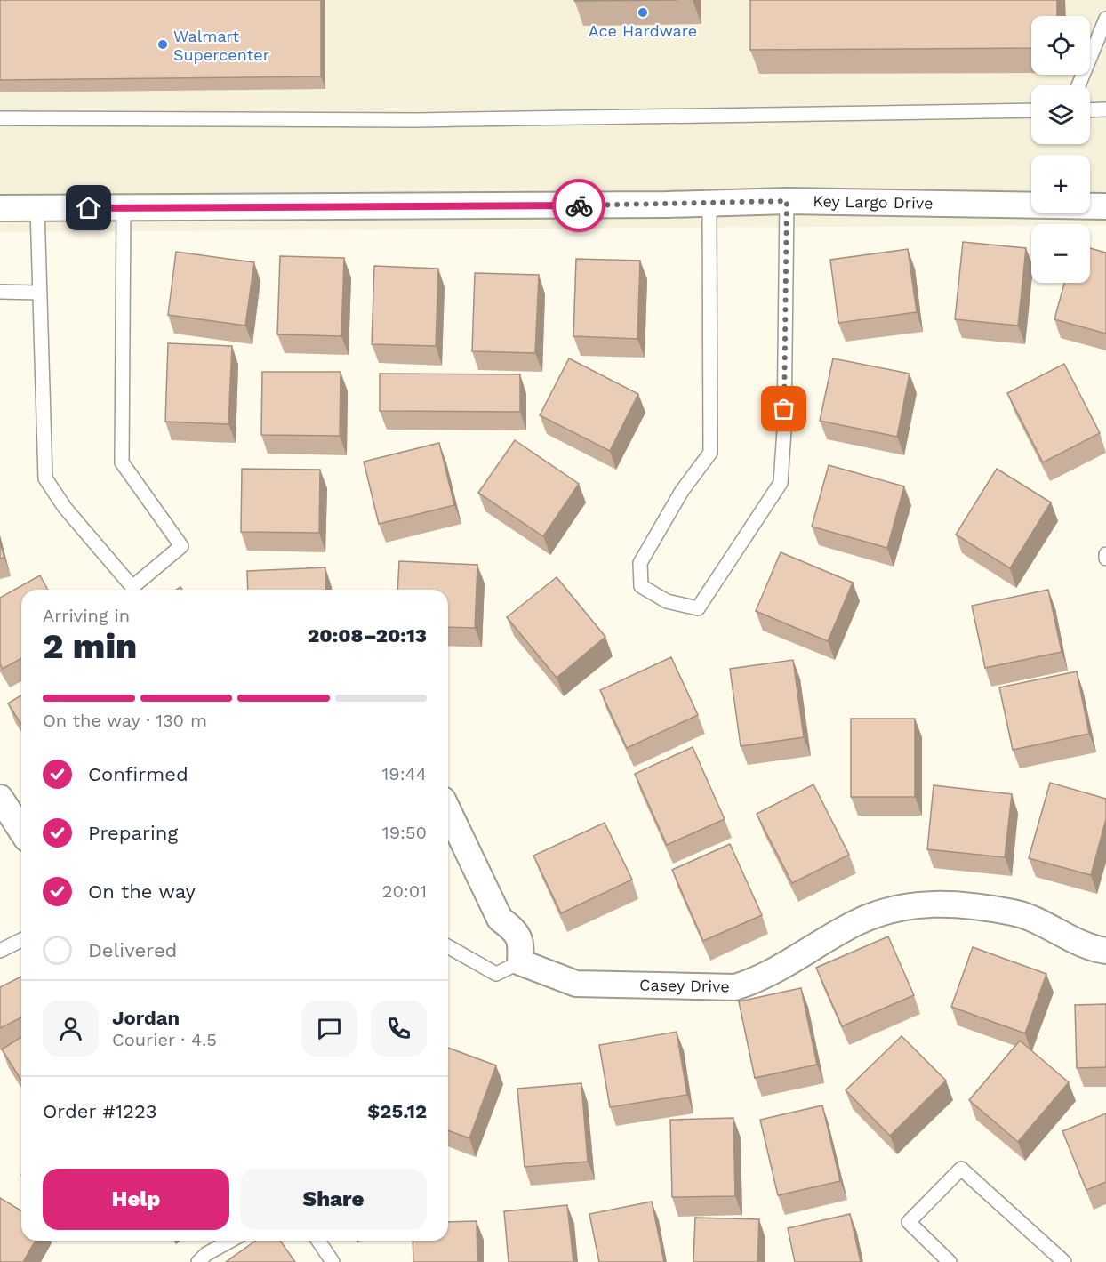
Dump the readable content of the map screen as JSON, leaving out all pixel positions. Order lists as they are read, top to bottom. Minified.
{"streets":{"street":["Key Largo Drive","Casey Drive"]},"places":["Ace Hardware","Walmart Supercenter"],"page":{"map_buttons":["+","−"],"heading":["2 min","Arriving in","20:08–20:13"],"panel":["Jordan","Courier · 4.5","Order #1223","$25.12"],"bar":"On the way · 130 m","list":[["Confirmed","19:44"],["Preparing","19:50"],["On the way","20:01"],"Delivered"],"buttons":["Help","Share"]}}
